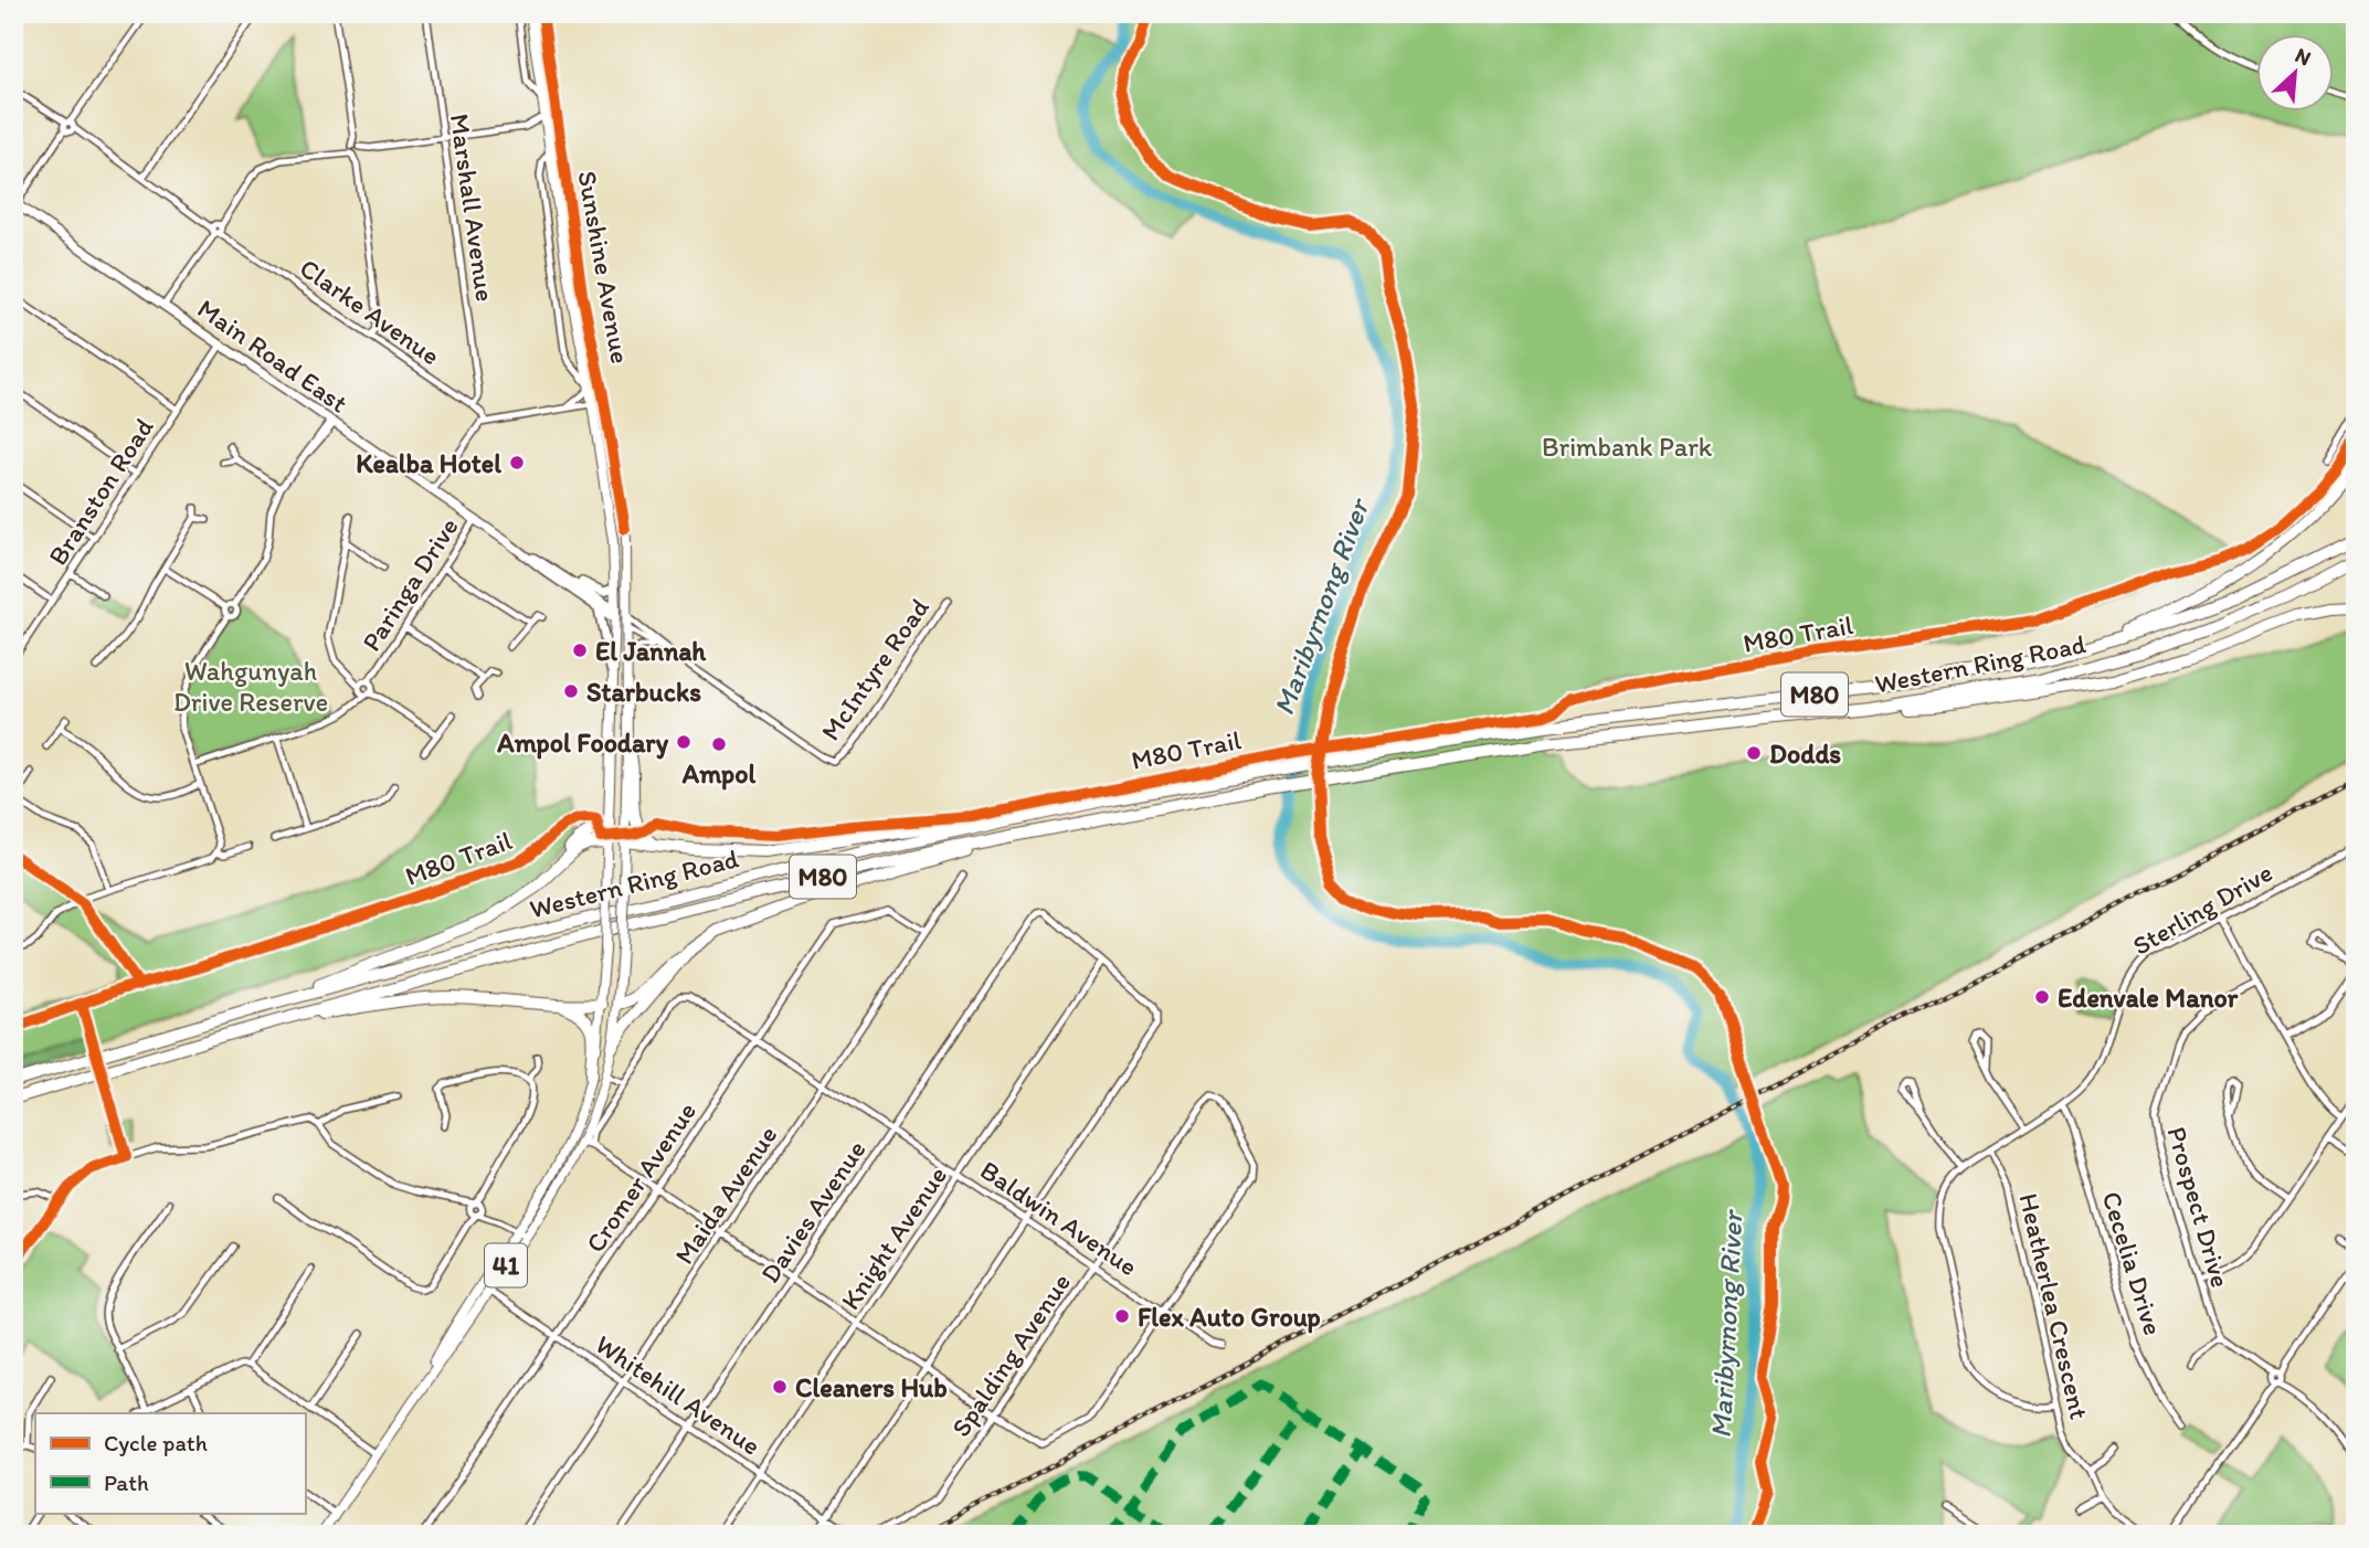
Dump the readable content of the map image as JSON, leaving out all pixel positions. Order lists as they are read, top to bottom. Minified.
{"streets":{"highway":["Western Ring Road","M80"],"main road":["Sunshine Avenue","Main Road East","41"],"street":["Marshall Avenue","Clarke Avenue","Branston Road","Paringa Drive","McIntyre Road","Sterling Drive","Cromer Avenue","Maida Avenue","Prospect Drive","Davies Avenue","Baldwin Avenue","Knight Avenue","Cecelia Drive","Heatherlea Crescent","Spalding Avenue","Whitehill Avenue"],"cycle path":["M80 Trail"]},"crossings":[["Marshall Avenue","Clarke Avenue"],["Sunshine Avenue","Main Road East"],["Sunshine Avenue","41"],["Main Road East","Branston Road"],["Main Road East","Paringa Drive"],["Main Road East","McIntyre Road"],["Sterling Drive","Cecelia Drive"],["Sterling Drive","Heatherlea Crescent"],["Cromer Avenue","Maida Avenue"],["Cromer Avenue","Baldwin Avenue"],["Cromer Avenue","Whitehill Avenue"],["Maida Avenue","Baldwin Avenue"],["Maida Avenue","Whitehill Avenue"],["Davies Avenue","Baldwin Avenue"],["Davies Avenue","Knight Avenue"],["Davies Avenue","Whitehill Avenue"],["Baldwin Avenue","Knight Avenue"],["Baldwin Avenue","Spalding Avenue"],["Knight Avenue","Whitehill Avenue"],["41","Whitehill Avenue"]],"water":["Maribyrnong River"],"parks":["Brimbank Park","Wahgunyah Drive Reserve"],"places":["Kealba Hotel","El Jannah","Starbucks","Ampol Foodary","Ampol","Dodds","Edenvale Manor","Flex Auto Group","Cleaners Hub"],"legend":["Cycle path","Path"],"north":"top right"}
